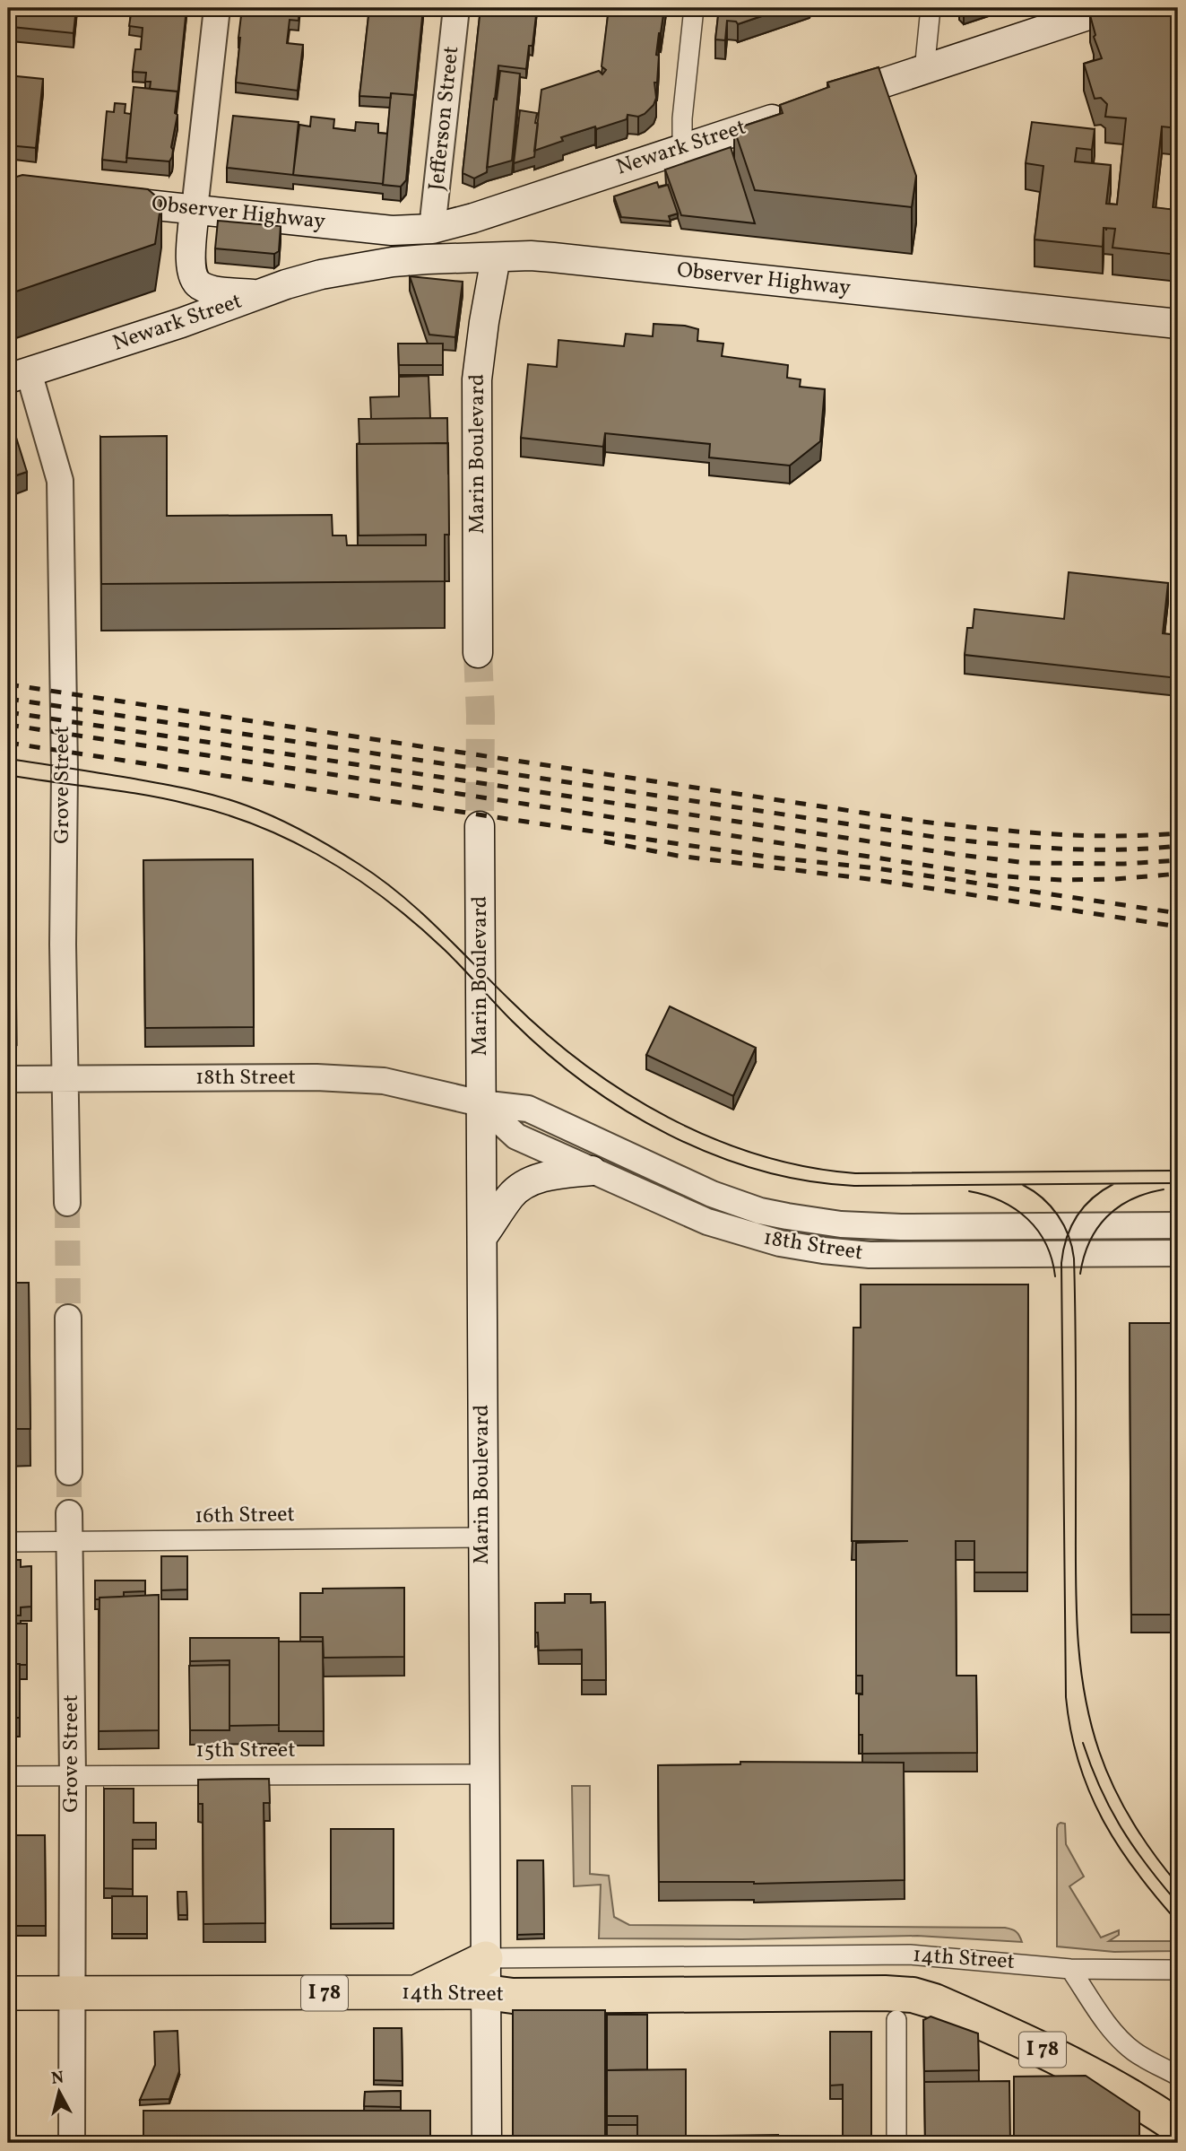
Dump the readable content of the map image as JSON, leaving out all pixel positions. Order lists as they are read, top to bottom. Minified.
{"streets":{"highway":["14th Street","I 78"],"main road":["Newark Street","Observer Highway","Marin Boulevard"],"street":["Jefferson Street","Grove Street","18th Street","16th Street","15th Street"]},"crossings":[["Jefferson Street","Newark Street"],["Jefferson Street","Observer Highway"],["Newark Street","Observer Highway"],["Newark Street","Grove Street"],["Observer Highway","Marin Boulevard"],["Marin Boulevard","18th Street"],["Marin Boulevard","16th Street"],["Marin Boulevard","15th Street"],["Marin Boulevard","14th Street"],["Grove Street","18th Street"],["Grove Street","16th Street"],["Grove Street","15th Street"],["Grove Street","14th Street"],["14th Street","I 78"]],"north":"top"}
